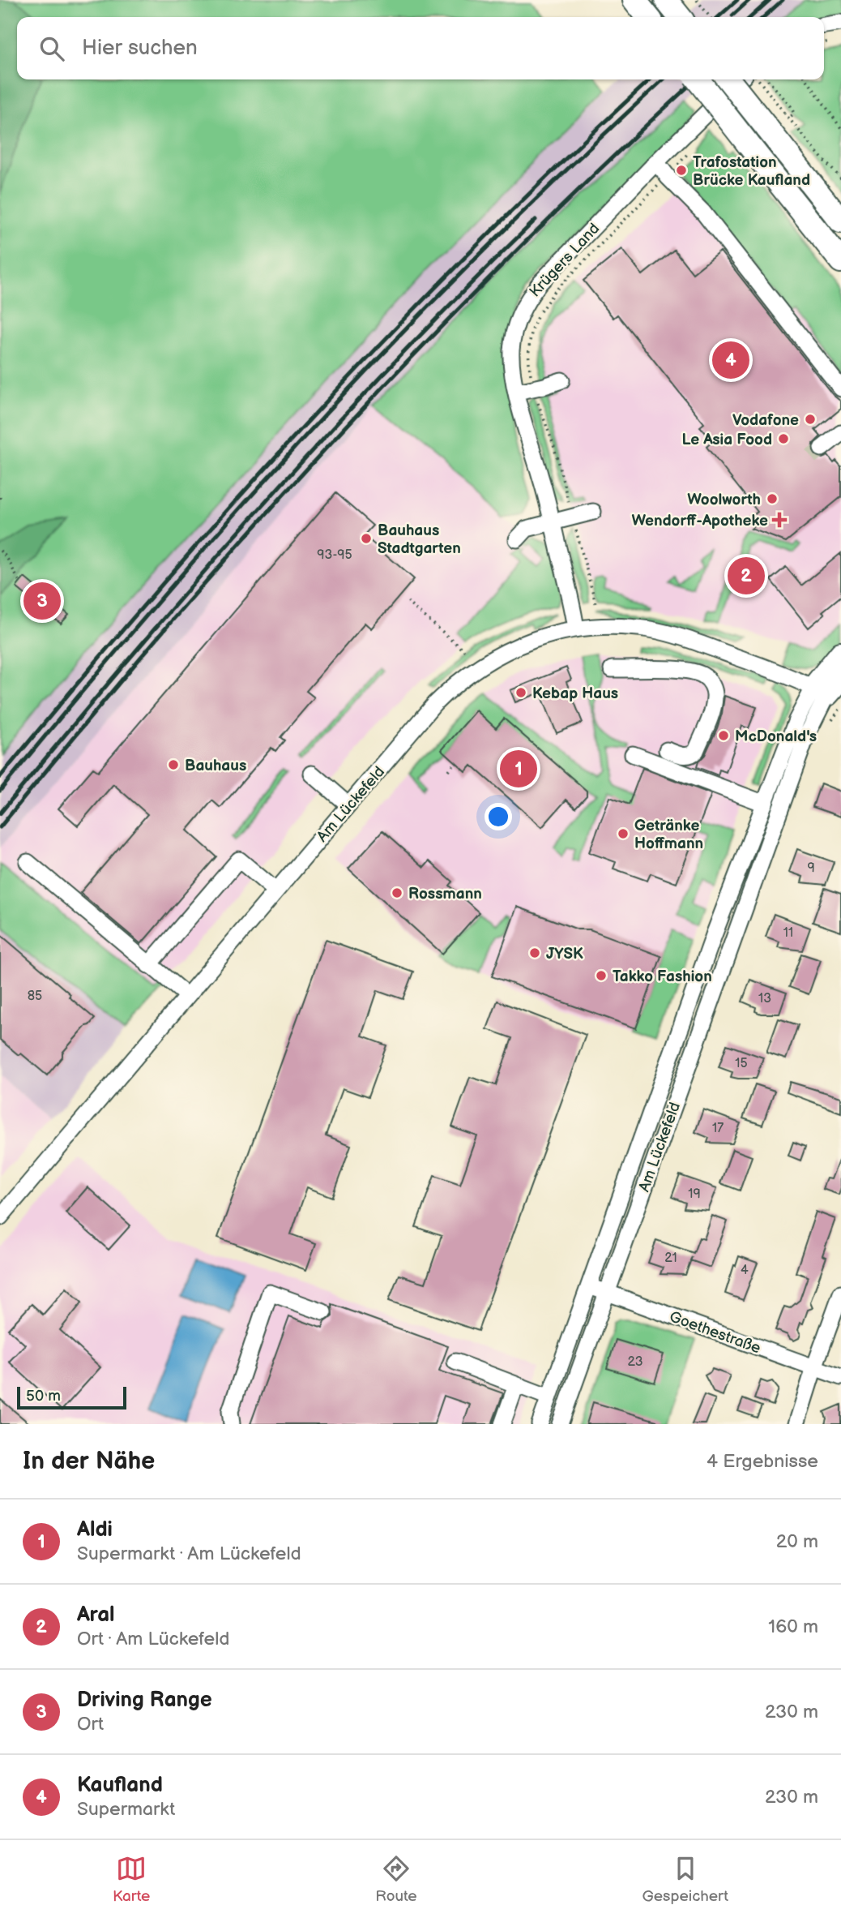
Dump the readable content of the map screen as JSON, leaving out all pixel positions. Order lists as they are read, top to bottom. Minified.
{"streets":{"street":["Krügers Land","Am Lückefeld","Goethestraße"]},"crossings":[["Krügers Land","Am Lückefeld"],["Am Lückefeld","Goethestraße"]],"places":{"other":["Trafostation Brücke Kaufland","Vodafone","Le Asia Food","Woolworth","Bauhaus Stadtgarten","Kebap Haus","McDonald's","Bauhaus","Getränke Hoffmann","Rossmann","JYSK","Takko Fashion"],"health":["Wendorff-Apotheke"]},"house_numbers":["93-95","9","11","85","13","15","17","19","21","4","23"],"scale_bar":"50 m","page":{"search":"Hier suchen","pins":["4","2","3","1"],"scale":"50 m","heading":["In der Nähe","4 Ergebnisse"],"list":[{"mark":"1","name":"Aldi","note":"Supermarkt · Am Lückefeld","value":"20 m"},{"mark":"2","name":"Aral","note":"Ort · Am Lückefeld","value":"160 m"},{"mark":"3","name":"Driving Range","note":"Ort","value":"230 m"},{"mark":"4","name":"Kaufland","note":"Supermarkt","value":"230 m"}],"nav":["Karte","Route","Gespeichert"]}}
